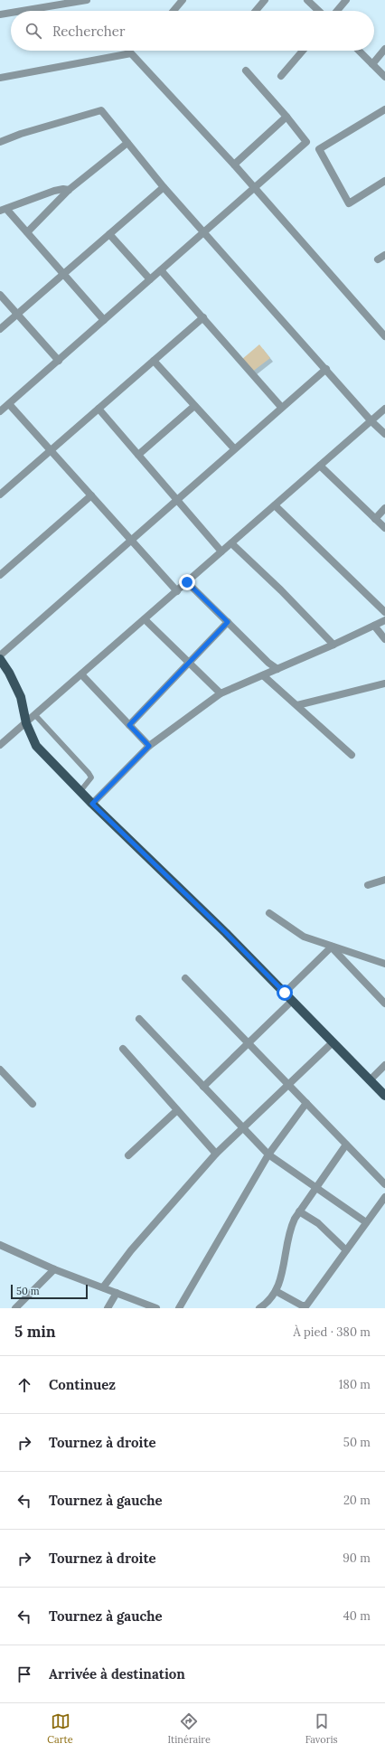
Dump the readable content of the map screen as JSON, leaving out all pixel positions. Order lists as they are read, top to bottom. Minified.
{"scale_bar":"50 m","page":{"search":"Rechercher","scale":"50 m","heading":["5 min","À pied · 380 m"],"list":[["Continuez","180 m"],["Tournez à droite","50 m"],["Tournez à gauche","20 m"],["Tournez à droite","90 m"],["Tournez à gauche","40 m"],"Arrivée à destination"],"nav":["Carte","Itinéraire","Favoris"]}}
